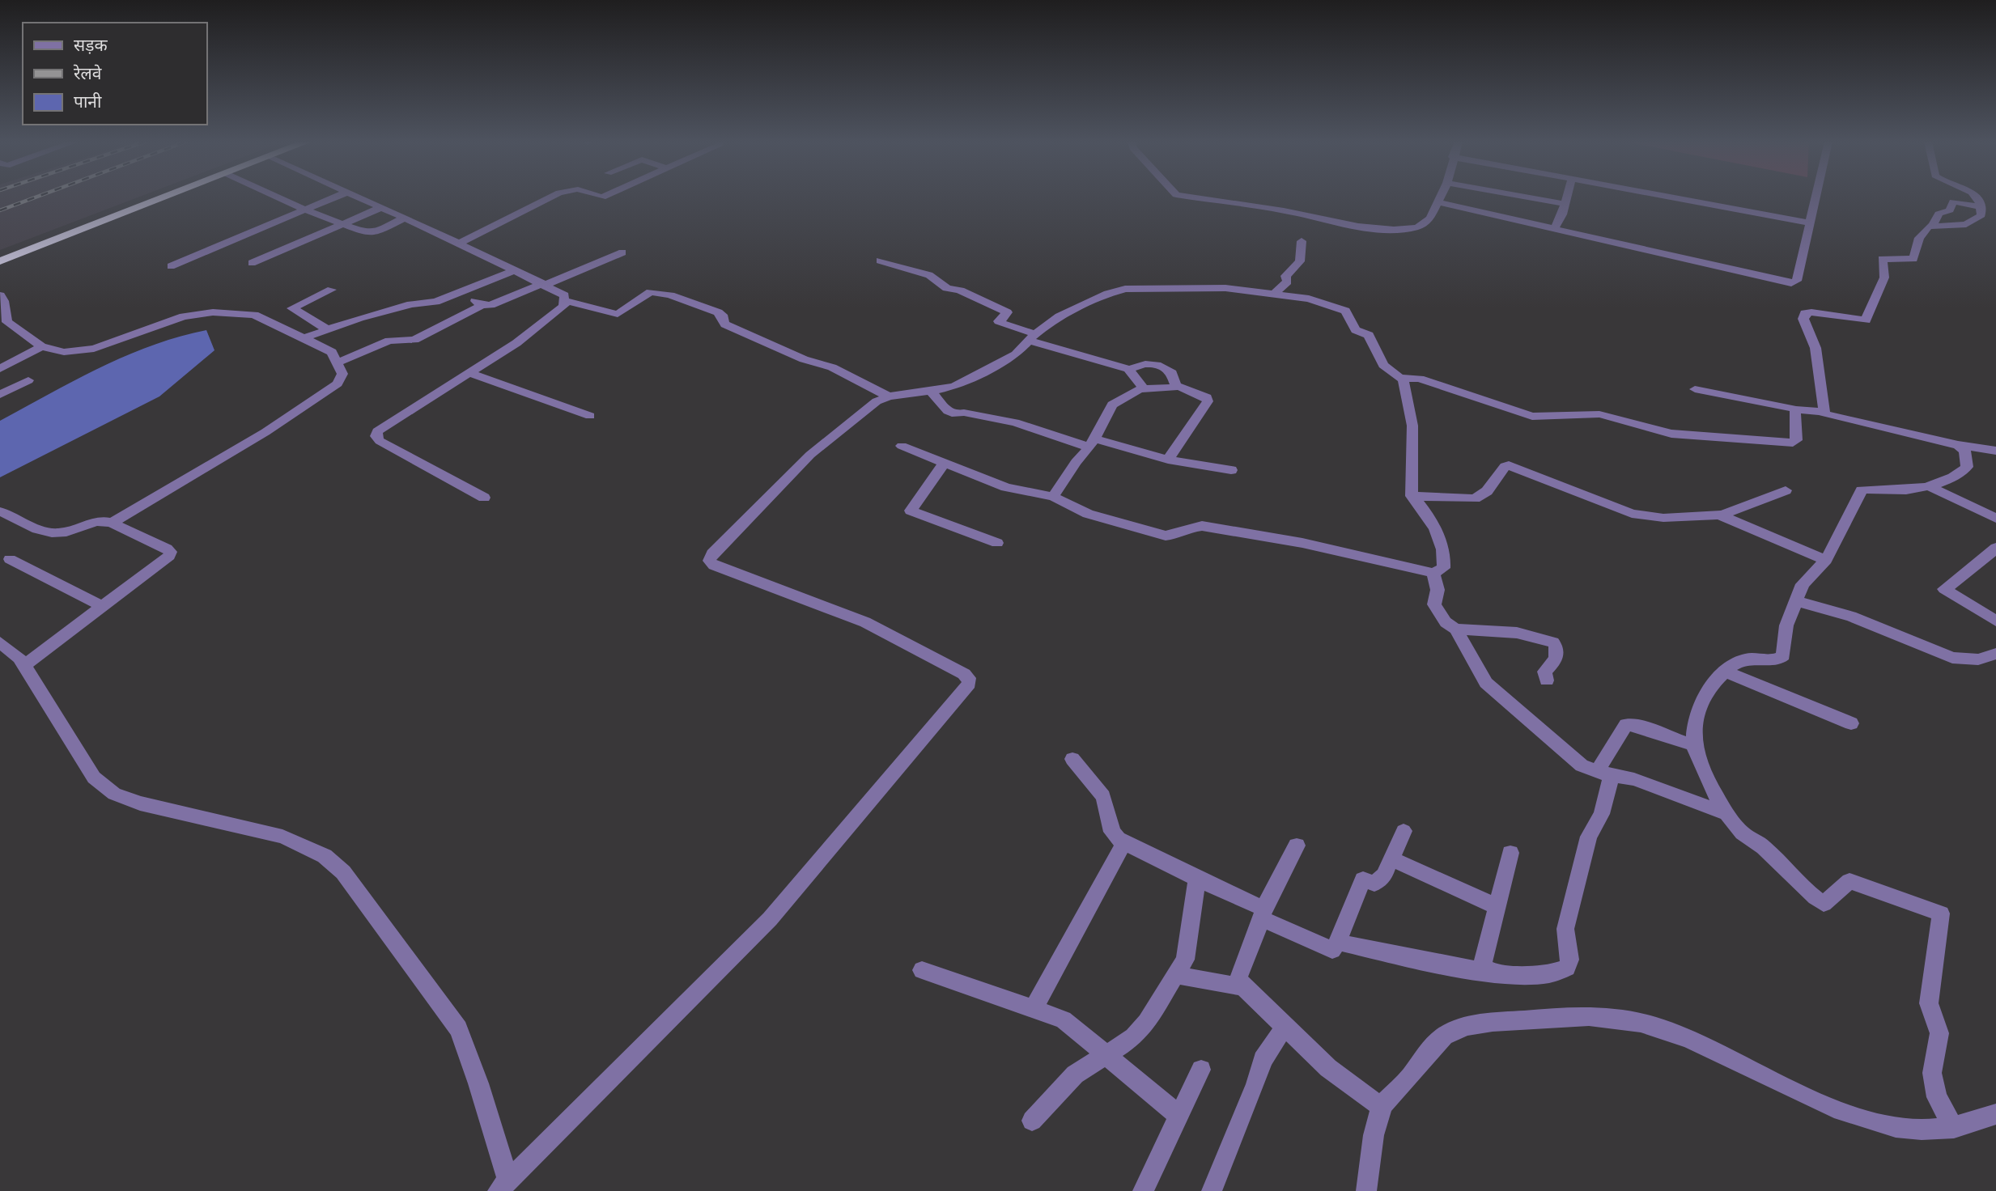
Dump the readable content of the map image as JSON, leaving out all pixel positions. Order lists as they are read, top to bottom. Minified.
{"legend":["सड़क","रेलवे","पानी"]}
